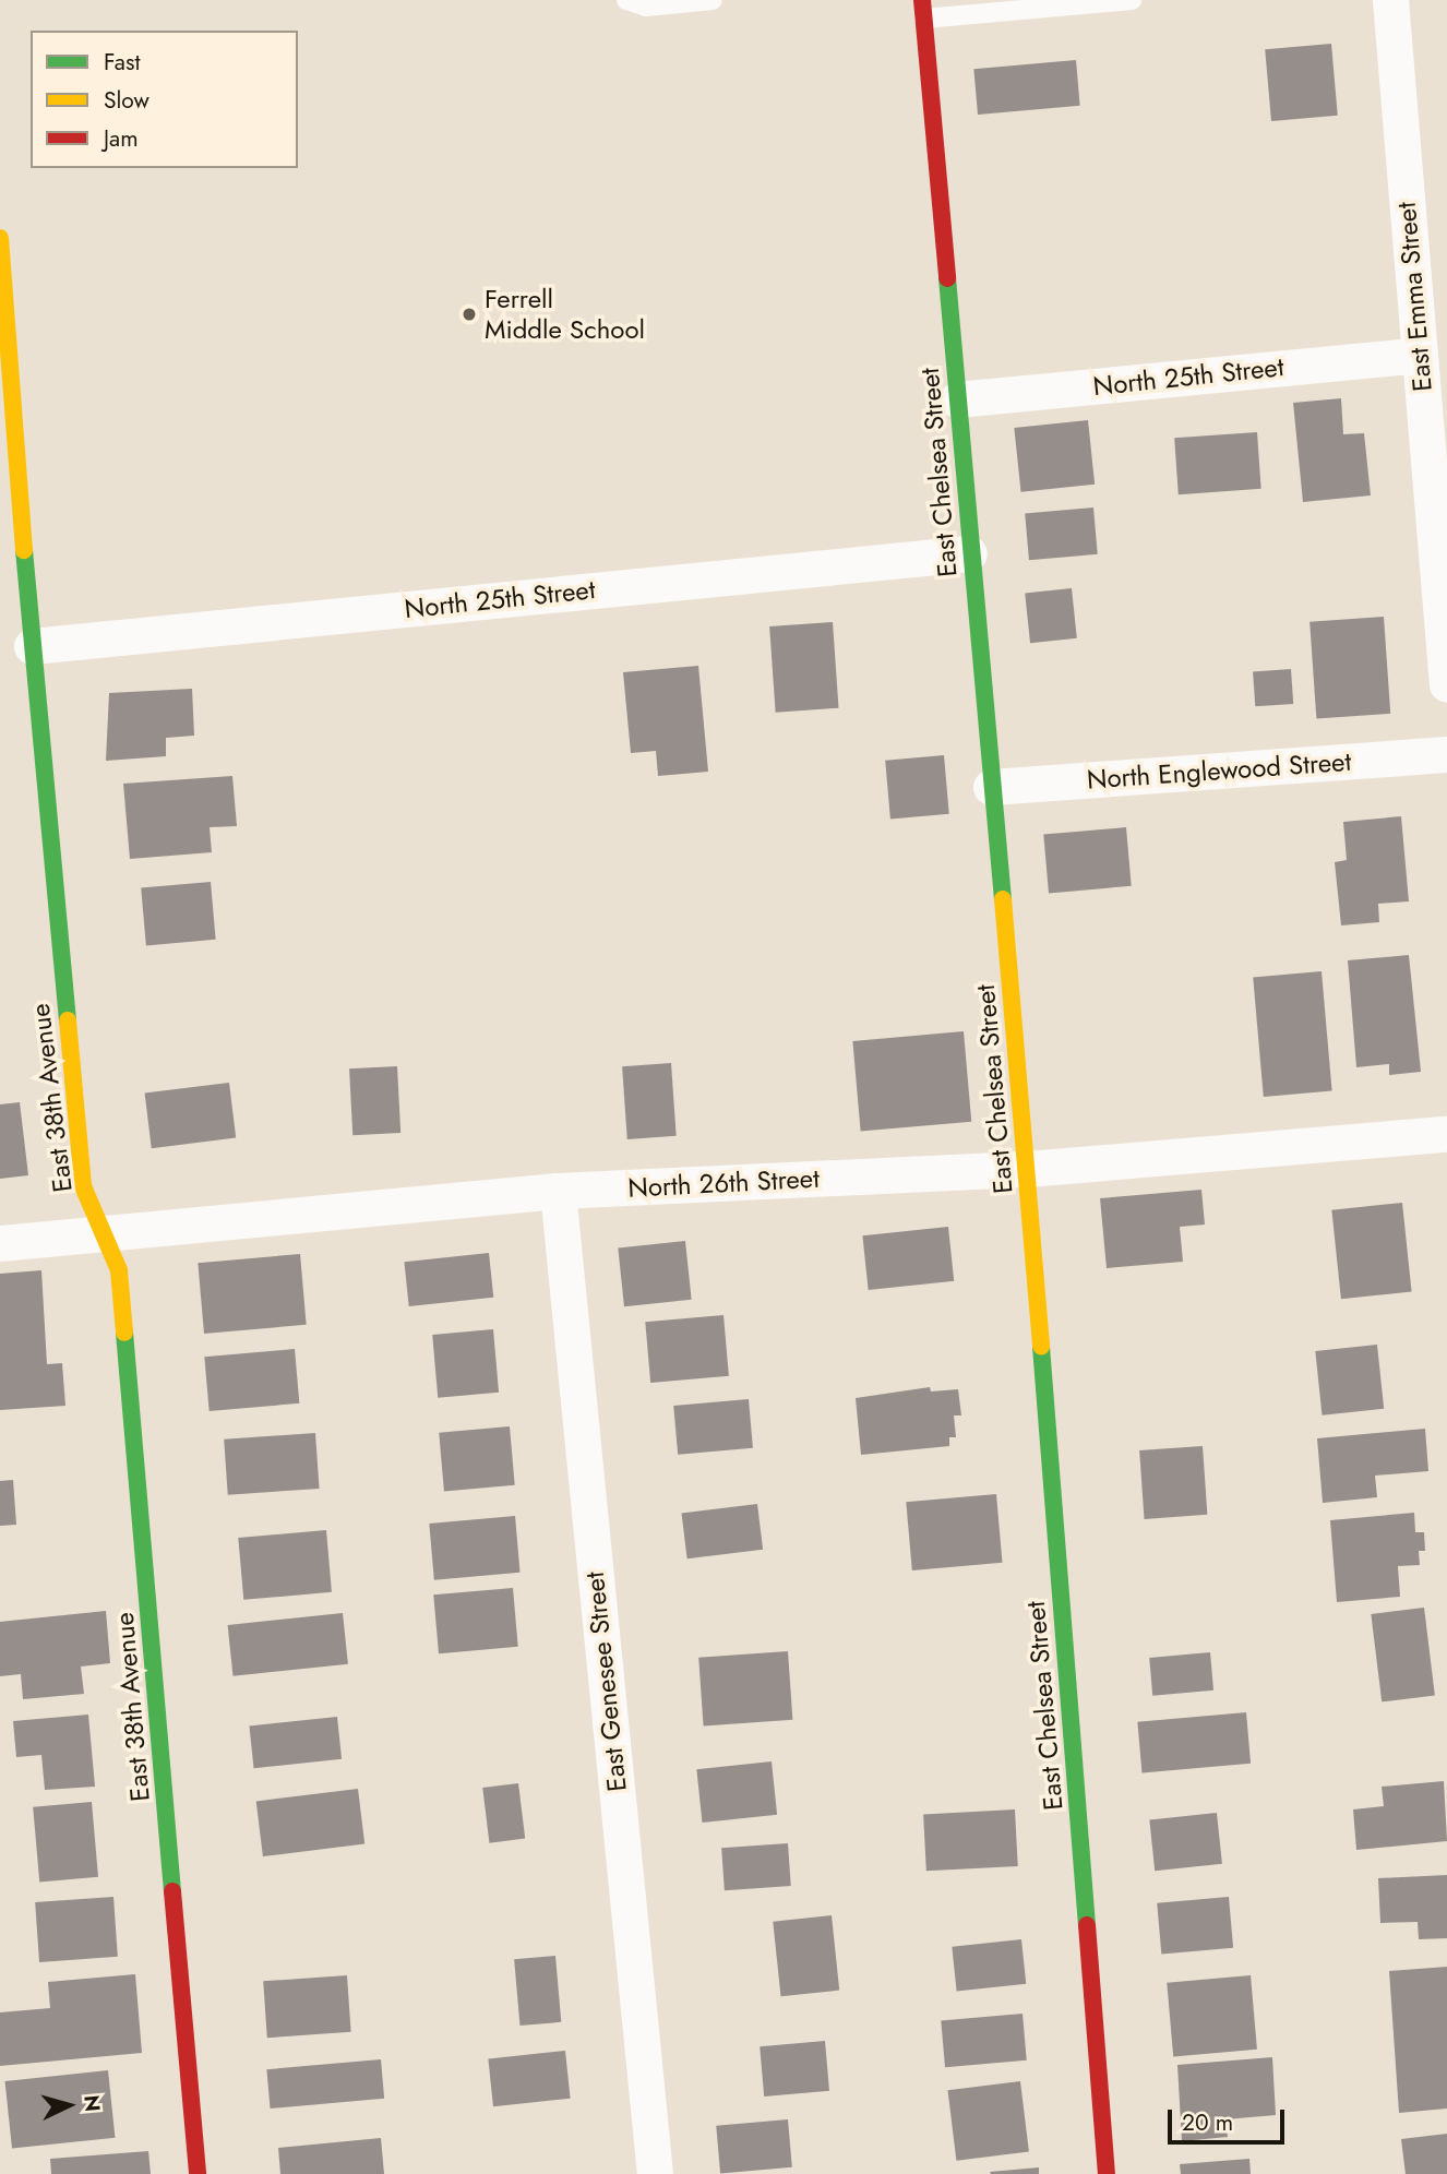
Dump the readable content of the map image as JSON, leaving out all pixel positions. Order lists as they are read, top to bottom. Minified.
{"streets":{"street":["East Emma Street","North 25th Street","East Chelsea Street","North Englewood Street","East 38th Avenue","North 26th Street","East Genesee Street"]},"crossings":[["East Emma Street","North 25th Street"],["North 25th Street","East Chelsea Street"],["North 25th Street","East 38th Avenue"],["East Chelsea Street","North Englewood Street"],["East Chelsea Street","North 26th Street"],["East 38th Avenue","North 26th Street"],["North 26th Street","East Genesee Street"]],"places":["Ferrell Middle School"],"legend":["Fast","Slow","Jam"],"scale_bar":"20 m","north":"right"}
